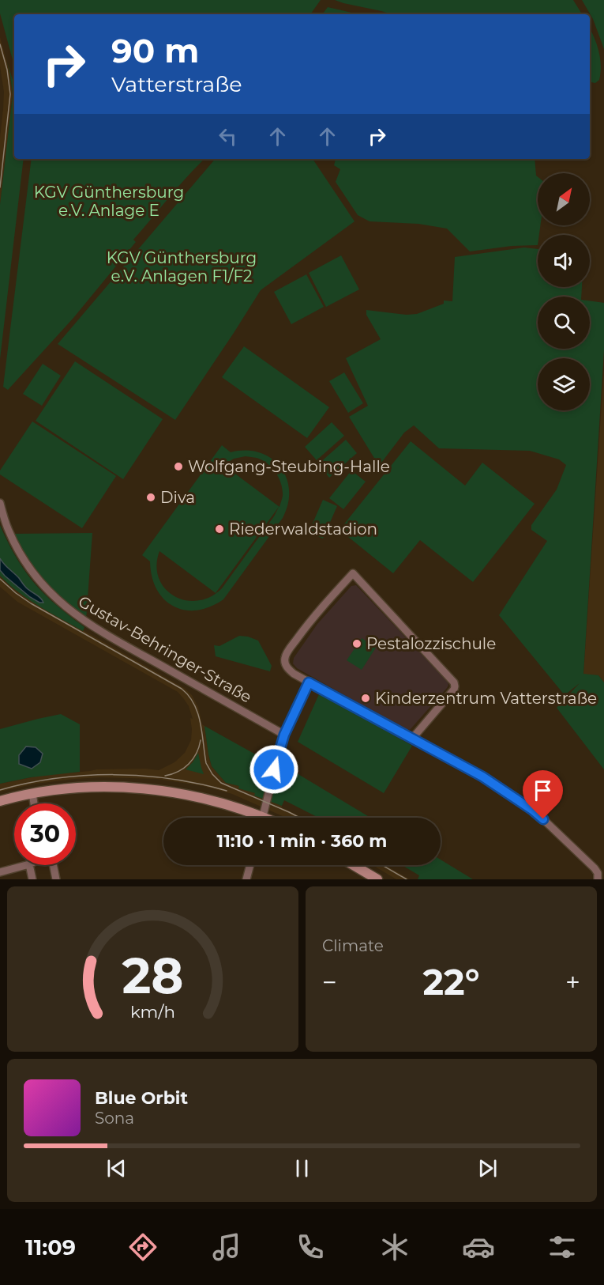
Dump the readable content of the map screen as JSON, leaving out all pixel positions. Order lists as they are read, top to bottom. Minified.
{"streets":{"street":["Gustav-Behringer-Straße"]},"parks":["KGV Günthersburg e.V. Anlage E","KGV Günthersburg e.V. Anlagen F1/F2"],"places":["Wolfgang-Steubing-Halle","Diva","Riederwaldstadion","Pestalozzischule","Kinderzentrum Vatterstraße"],"north":"top right","page":{"turn":["90 m","Vatterstraße"],"limit":"30","trip":"11:10 · 1 min · 360 m","tile":"Climate","heat":["−","22°","+"],"song":["Blue Orbit","Sona"],"tabs":"11:09","gauge":["28","km/h"]}}
